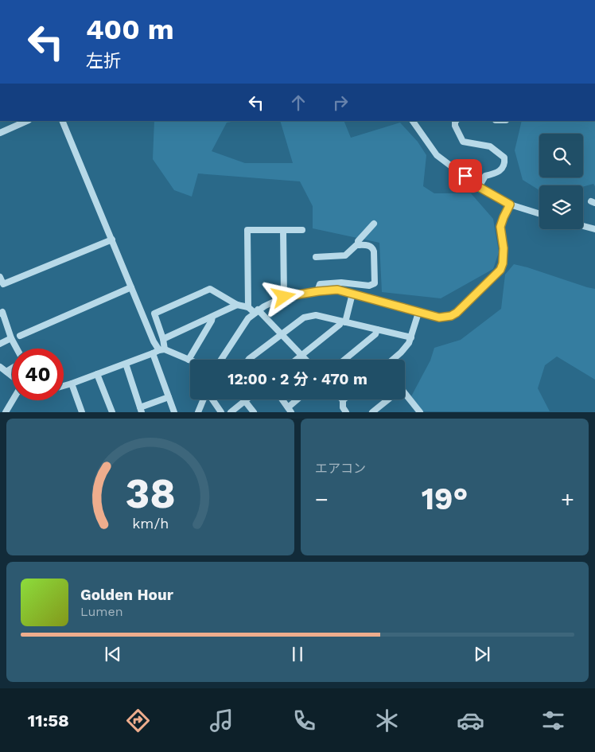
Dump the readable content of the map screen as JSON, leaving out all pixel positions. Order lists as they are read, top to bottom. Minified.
{"page":{"turn":["400 m","左折"],"limit":"40","trip":"12:00 · 2 分 · 470 m","tile":"エアコン","heat":["−","19°","+"],"song":["Golden Hour","Lumen"],"tabs":"11:58","gauge":["38","km/h"]}}
